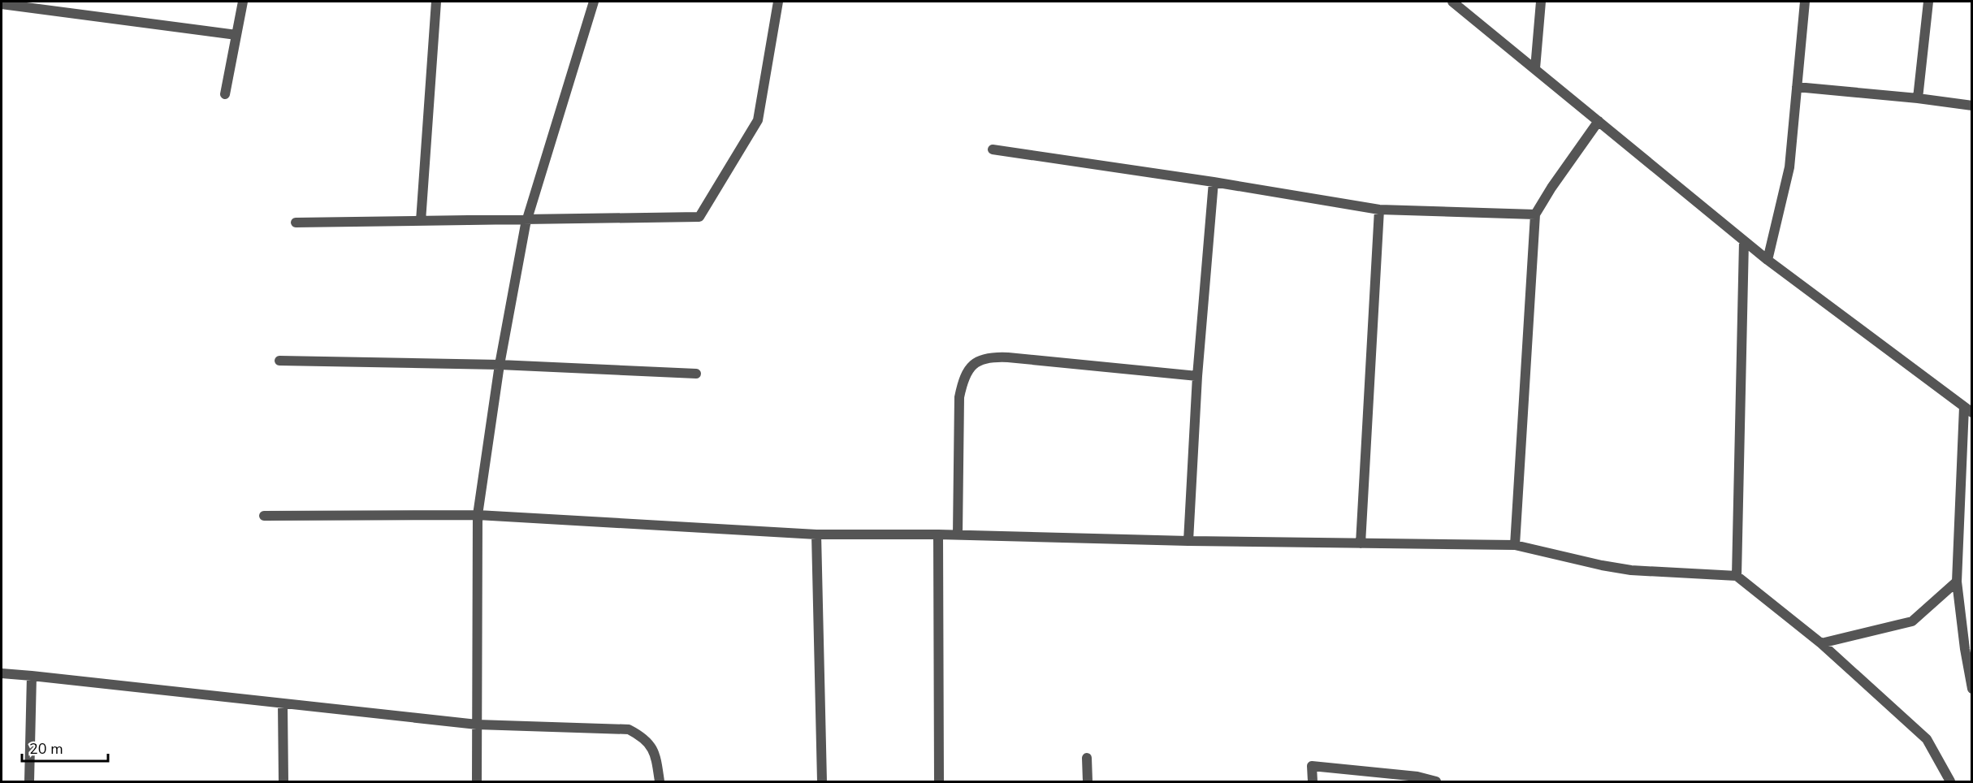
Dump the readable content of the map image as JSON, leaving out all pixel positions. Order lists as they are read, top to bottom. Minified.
{"scale_bar":"20 m"}
